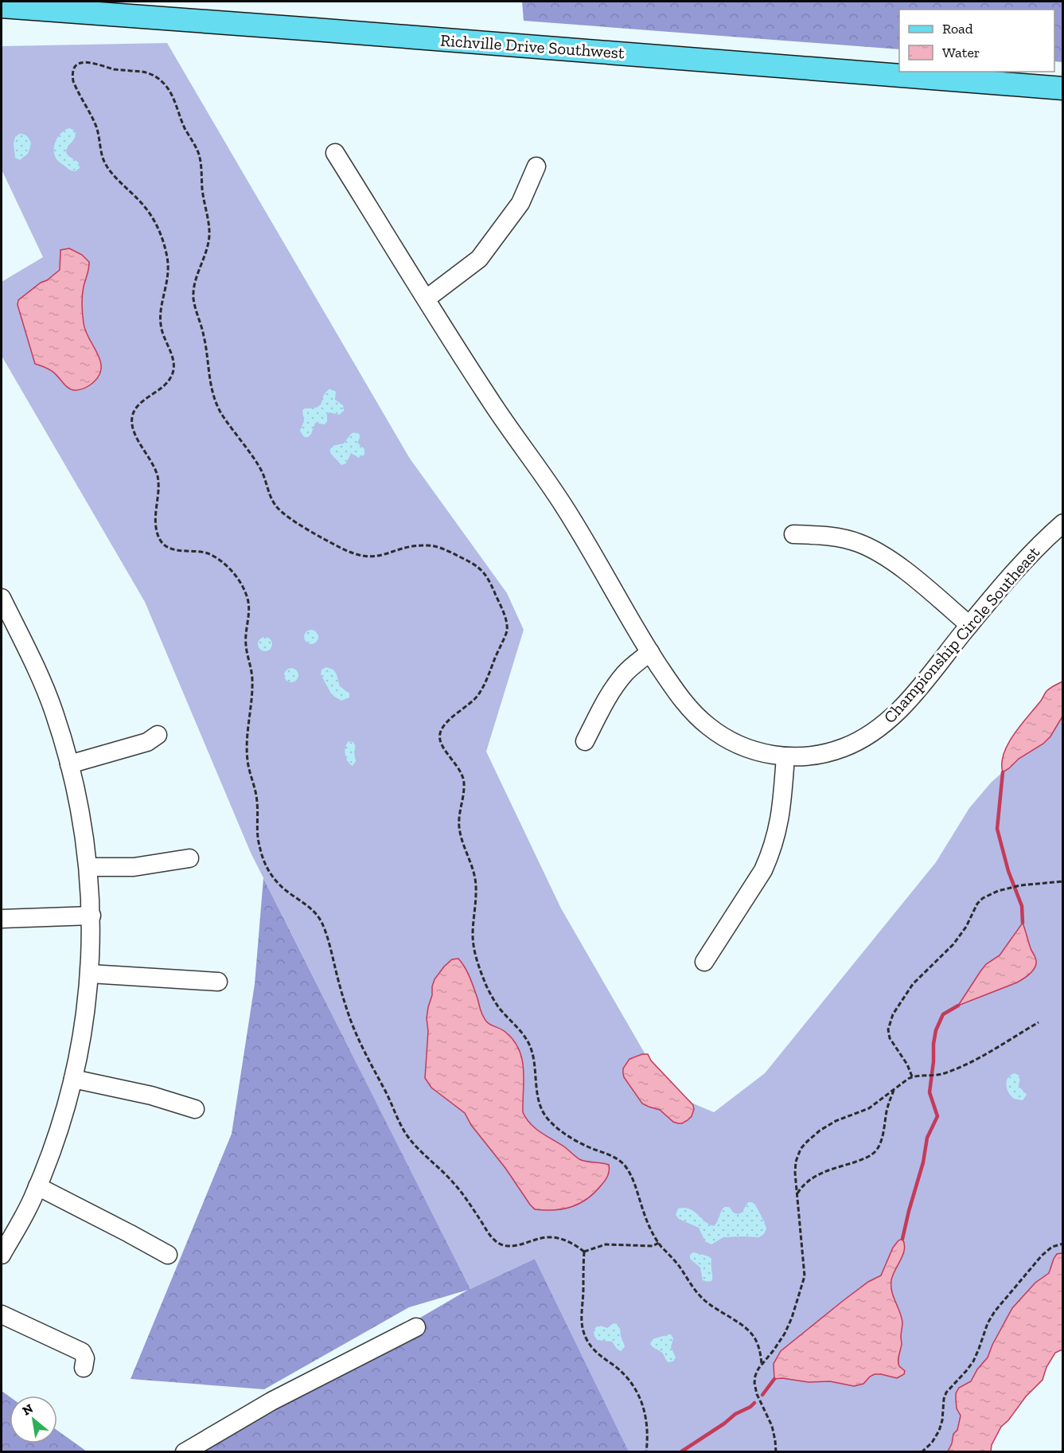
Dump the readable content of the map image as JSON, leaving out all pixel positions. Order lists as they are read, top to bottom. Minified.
{"streets":{"main road":["Richville Drive Southwest"],"street":["Championship Circle Southeast"]},"legend":["Road","Water"],"north":"top left"}
